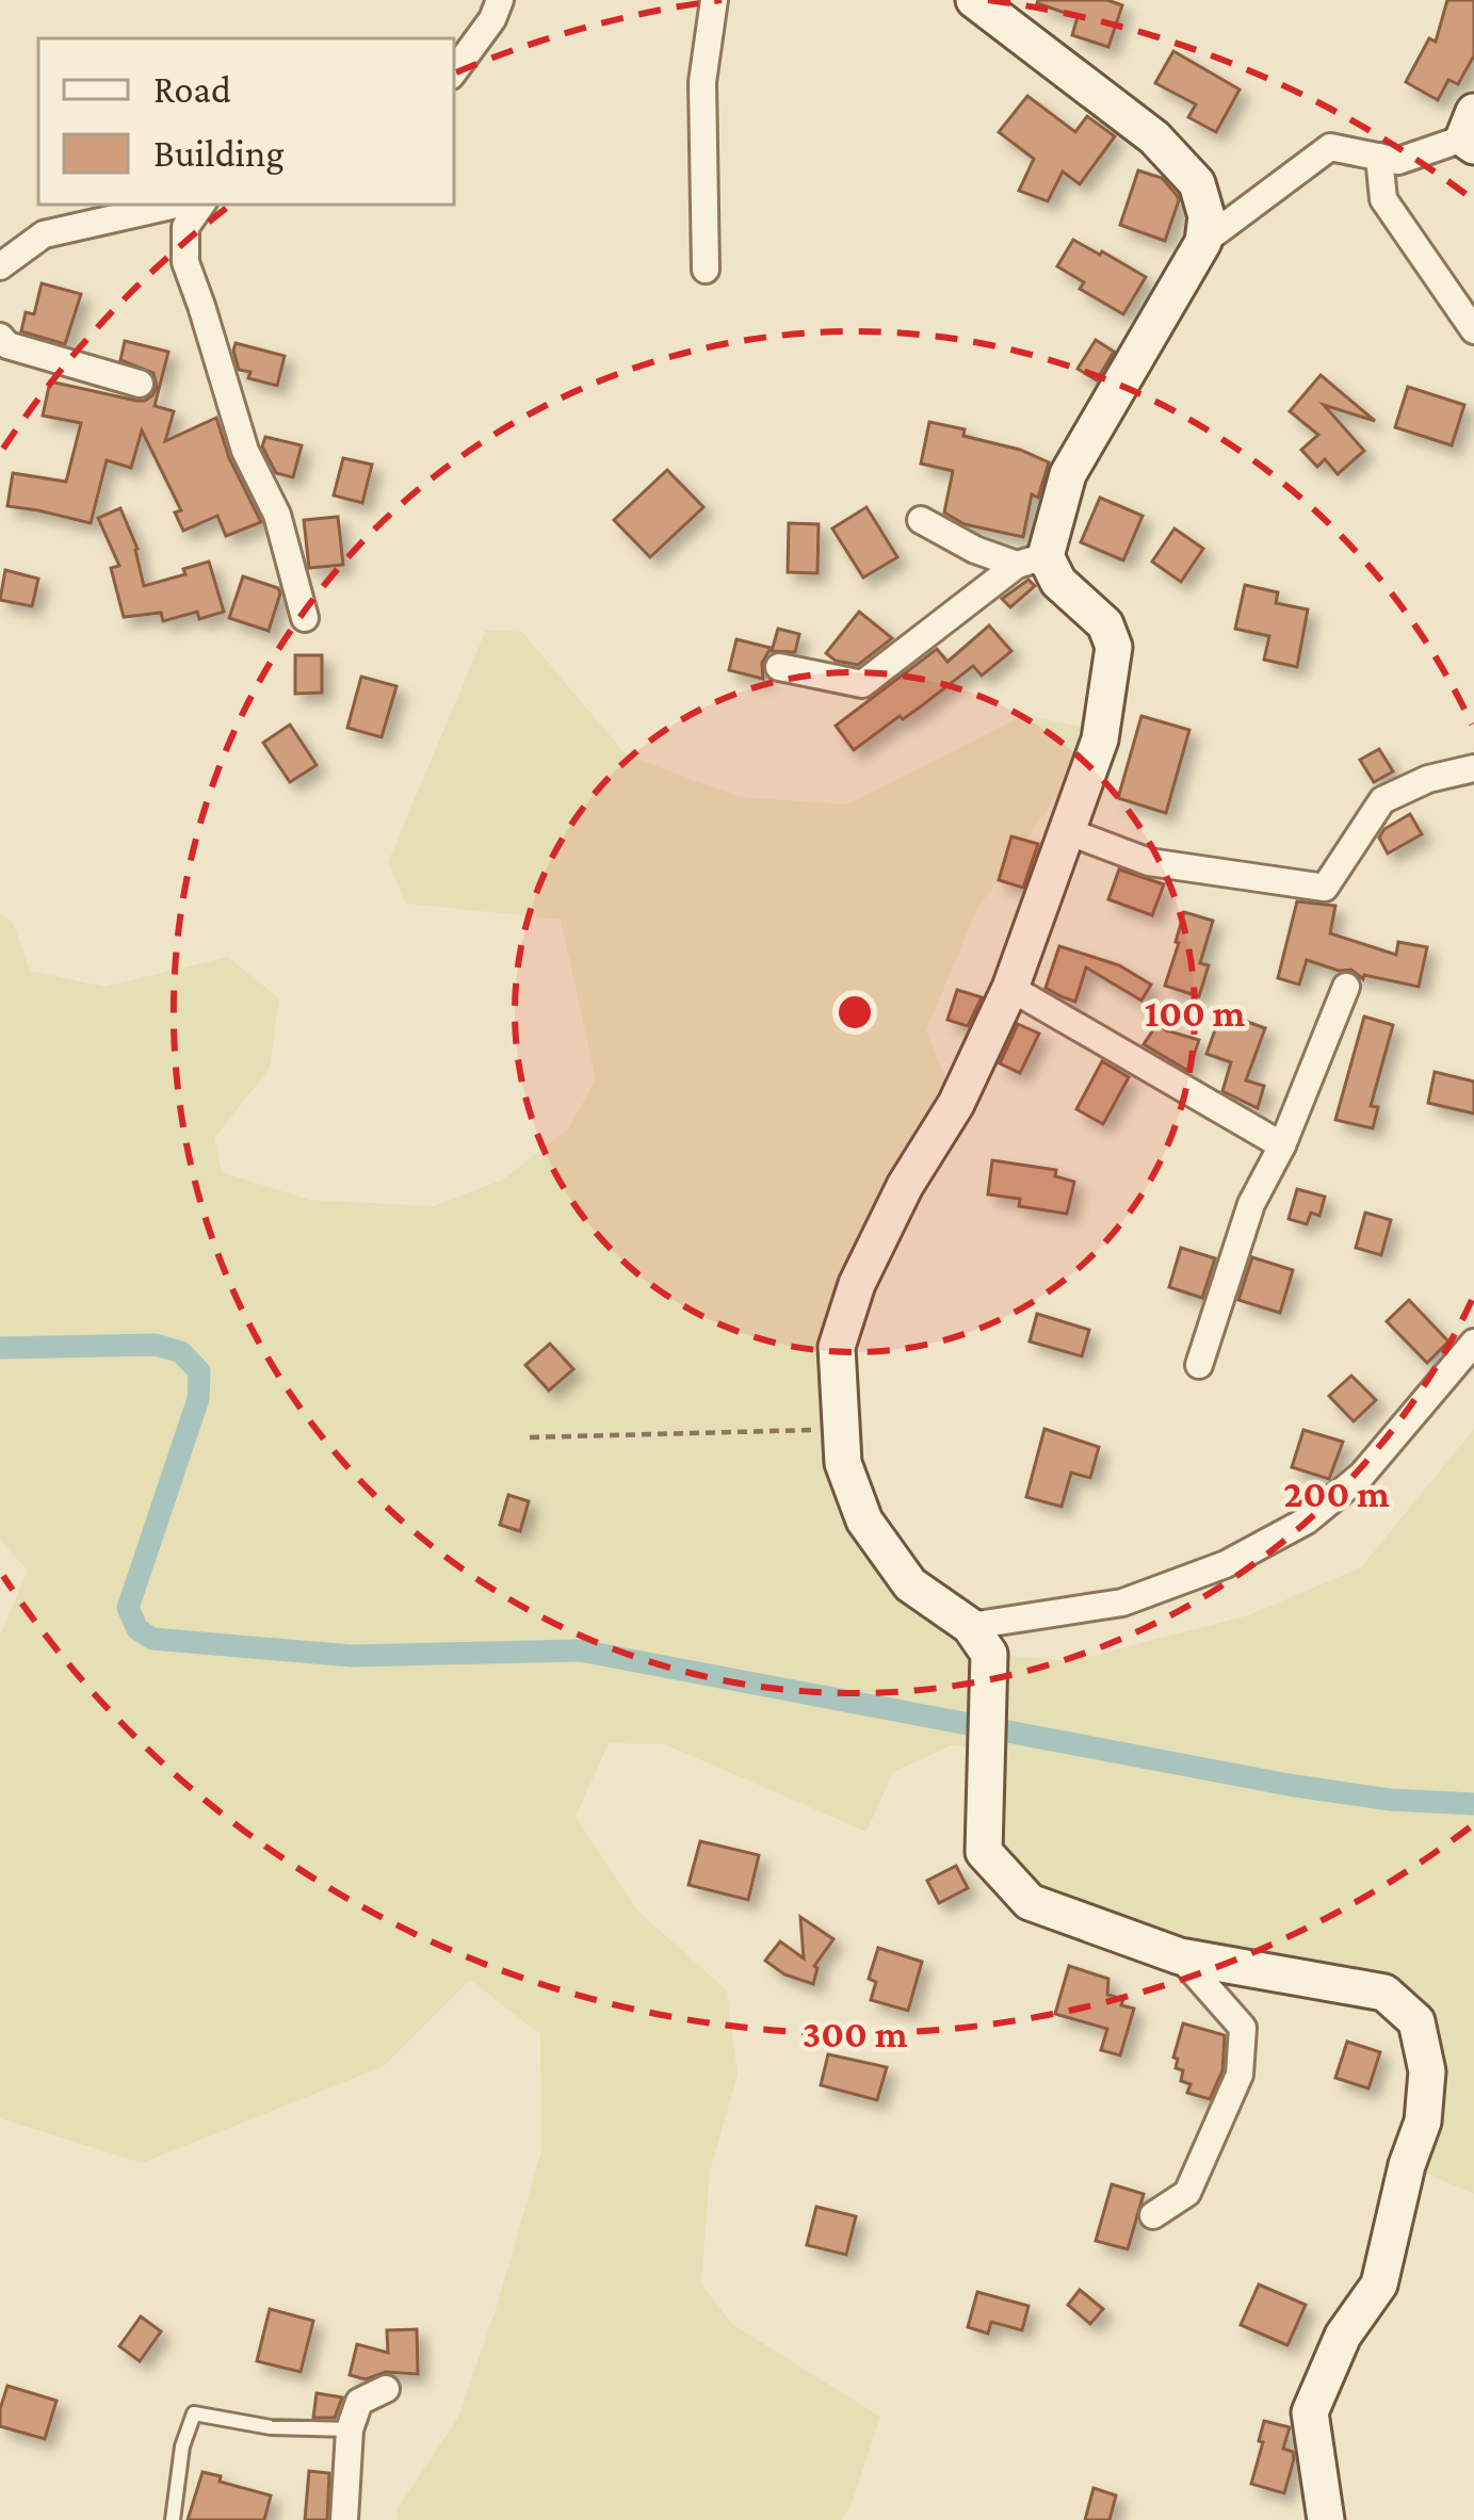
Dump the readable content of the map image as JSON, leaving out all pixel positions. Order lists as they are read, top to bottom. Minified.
{"legend":["Road","Building"],"rings":["100 m","200 m","300 m"]}
